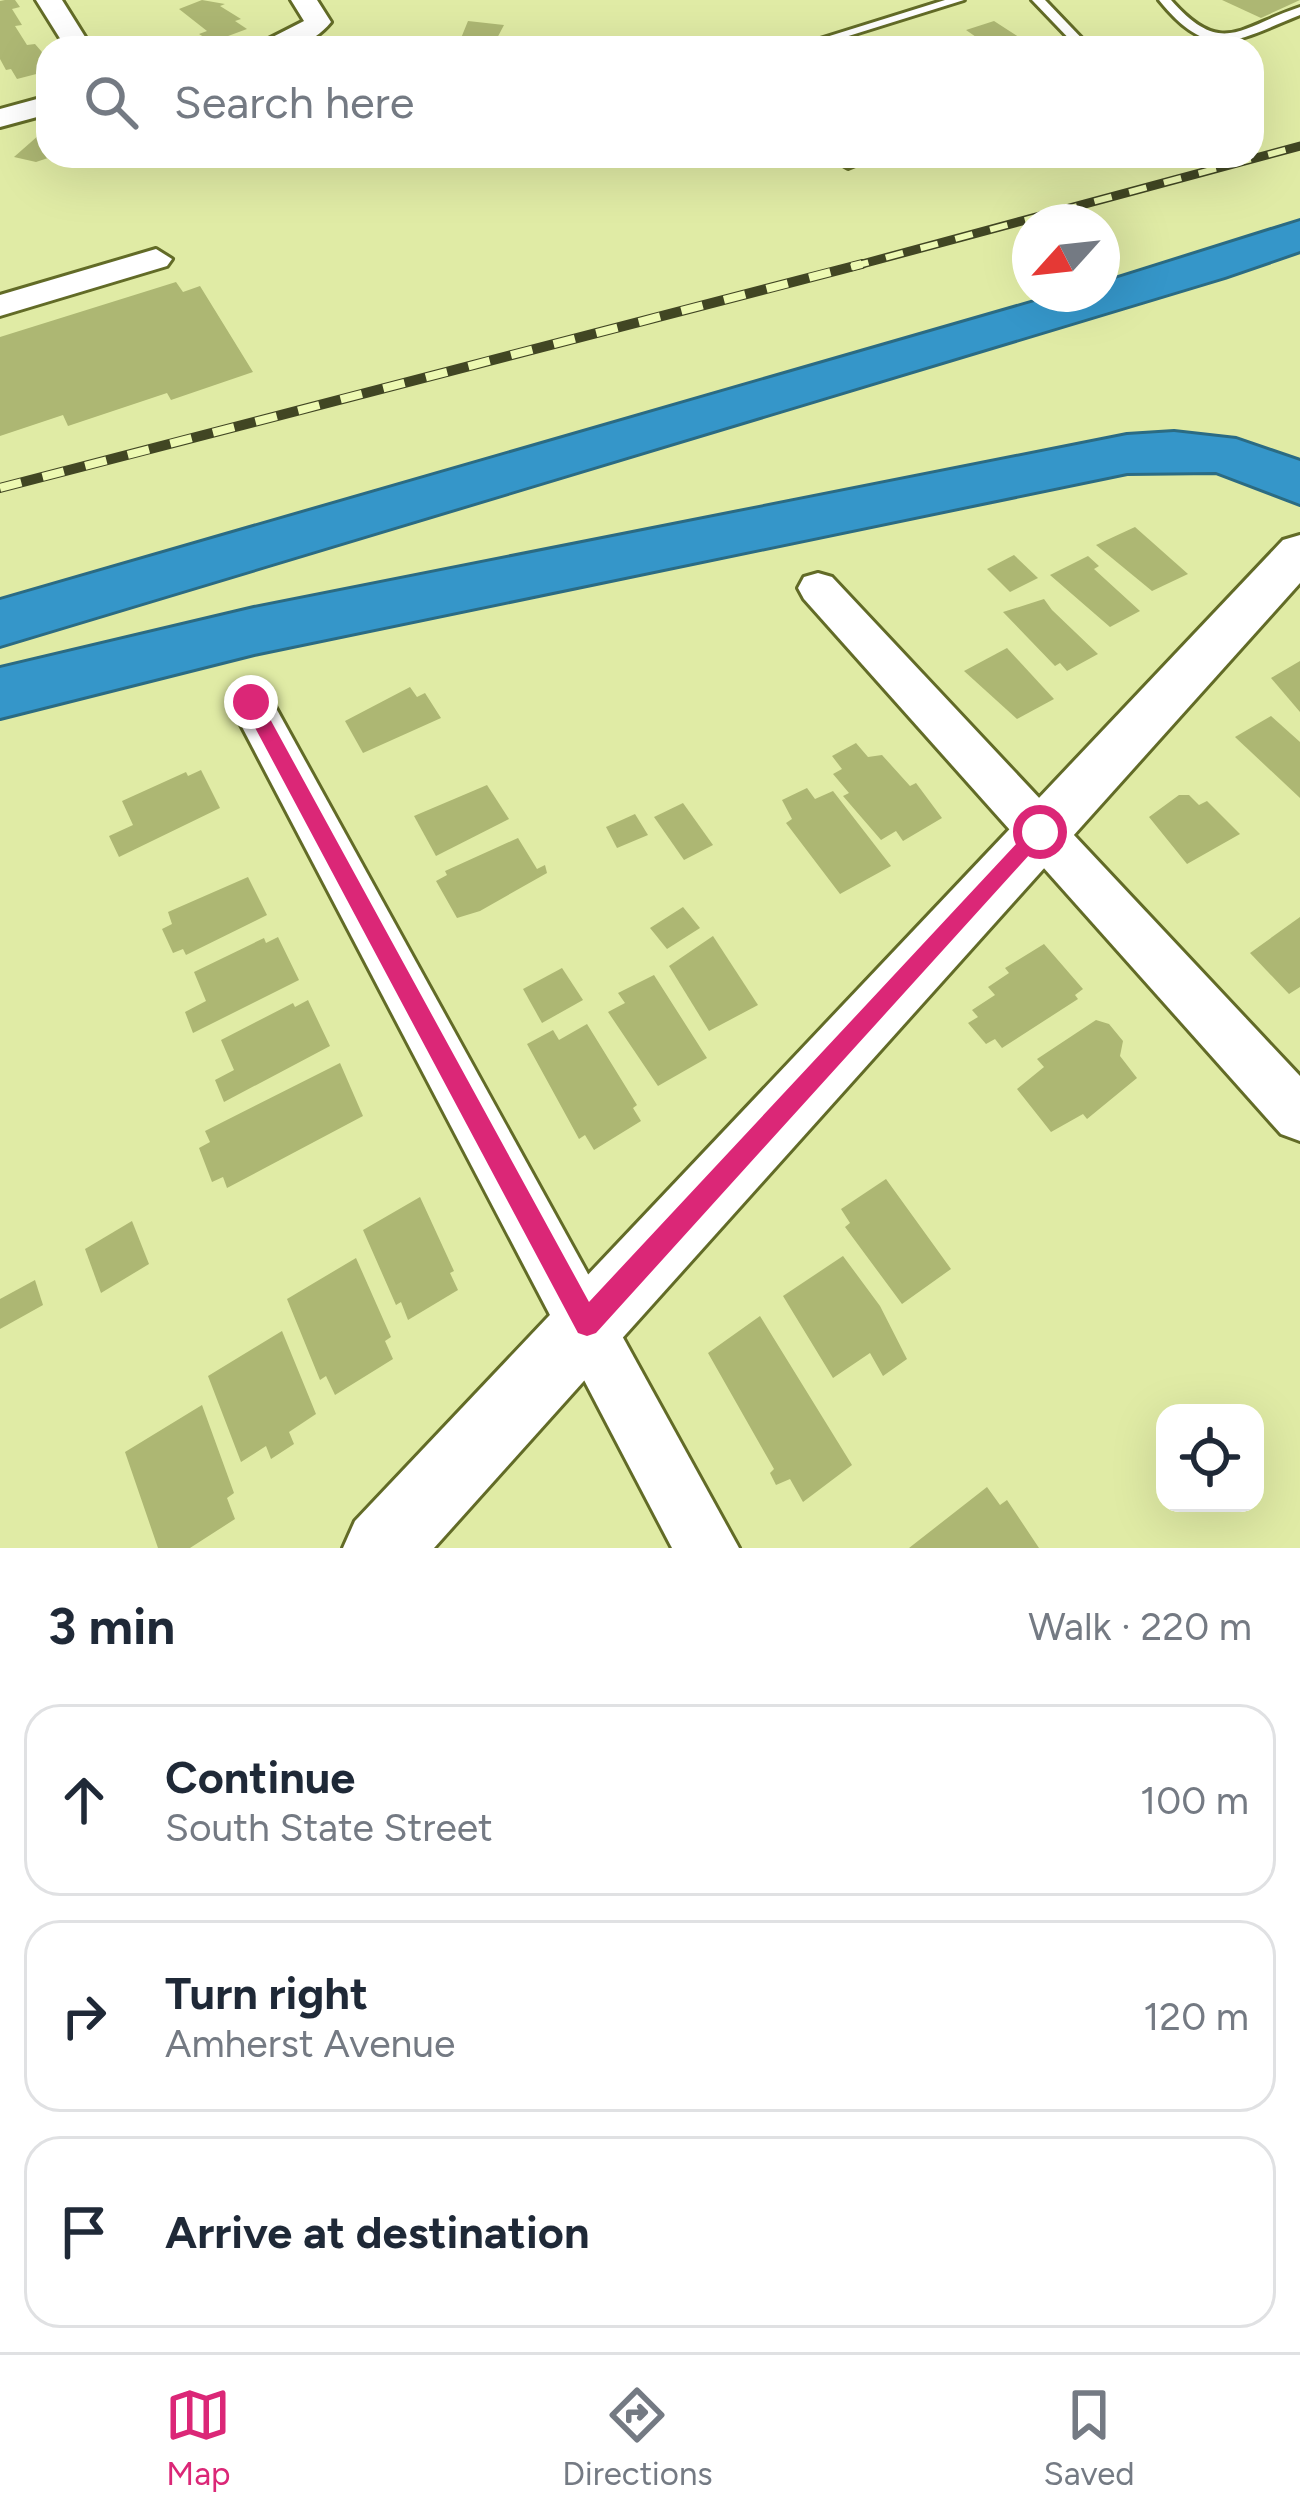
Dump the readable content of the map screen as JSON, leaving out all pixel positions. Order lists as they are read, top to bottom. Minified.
{"north":"bottom left","page":{"search":"Search here","heading":["3 min","Walk · 220 m"],"list":[["Continue","South State Street","100 m"],["Turn right","Amherst Avenue","120 m"],"Arrive at destination"],"nav":["Map","Directions","Saved"]}}
